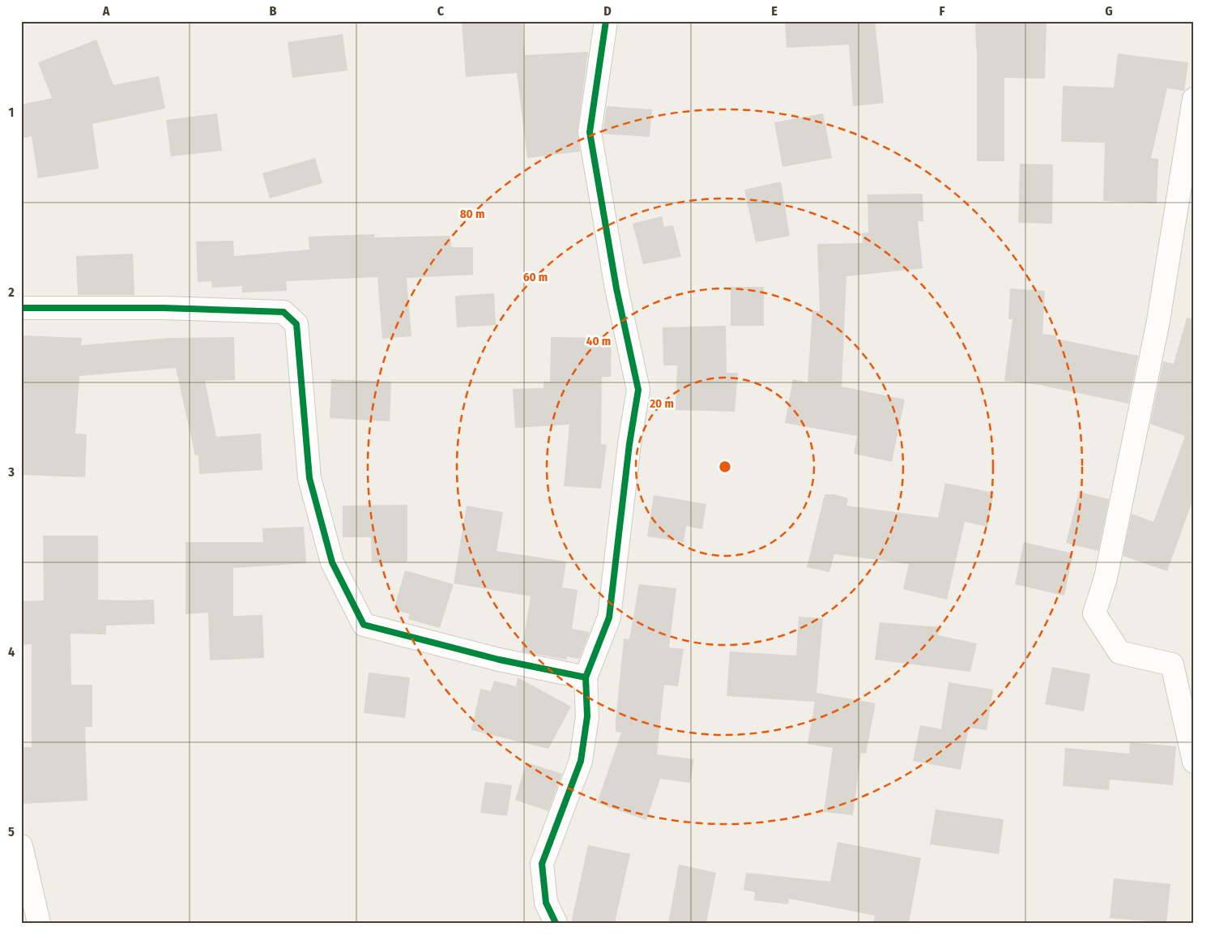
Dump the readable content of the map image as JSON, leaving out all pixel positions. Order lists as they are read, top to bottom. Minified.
{"grid":{"columns":["A","B","C","D","E","F","G"],"rows":["1","2","3","4","5"]},"rings":["80 m","60 m","40 m","20 m"]}
